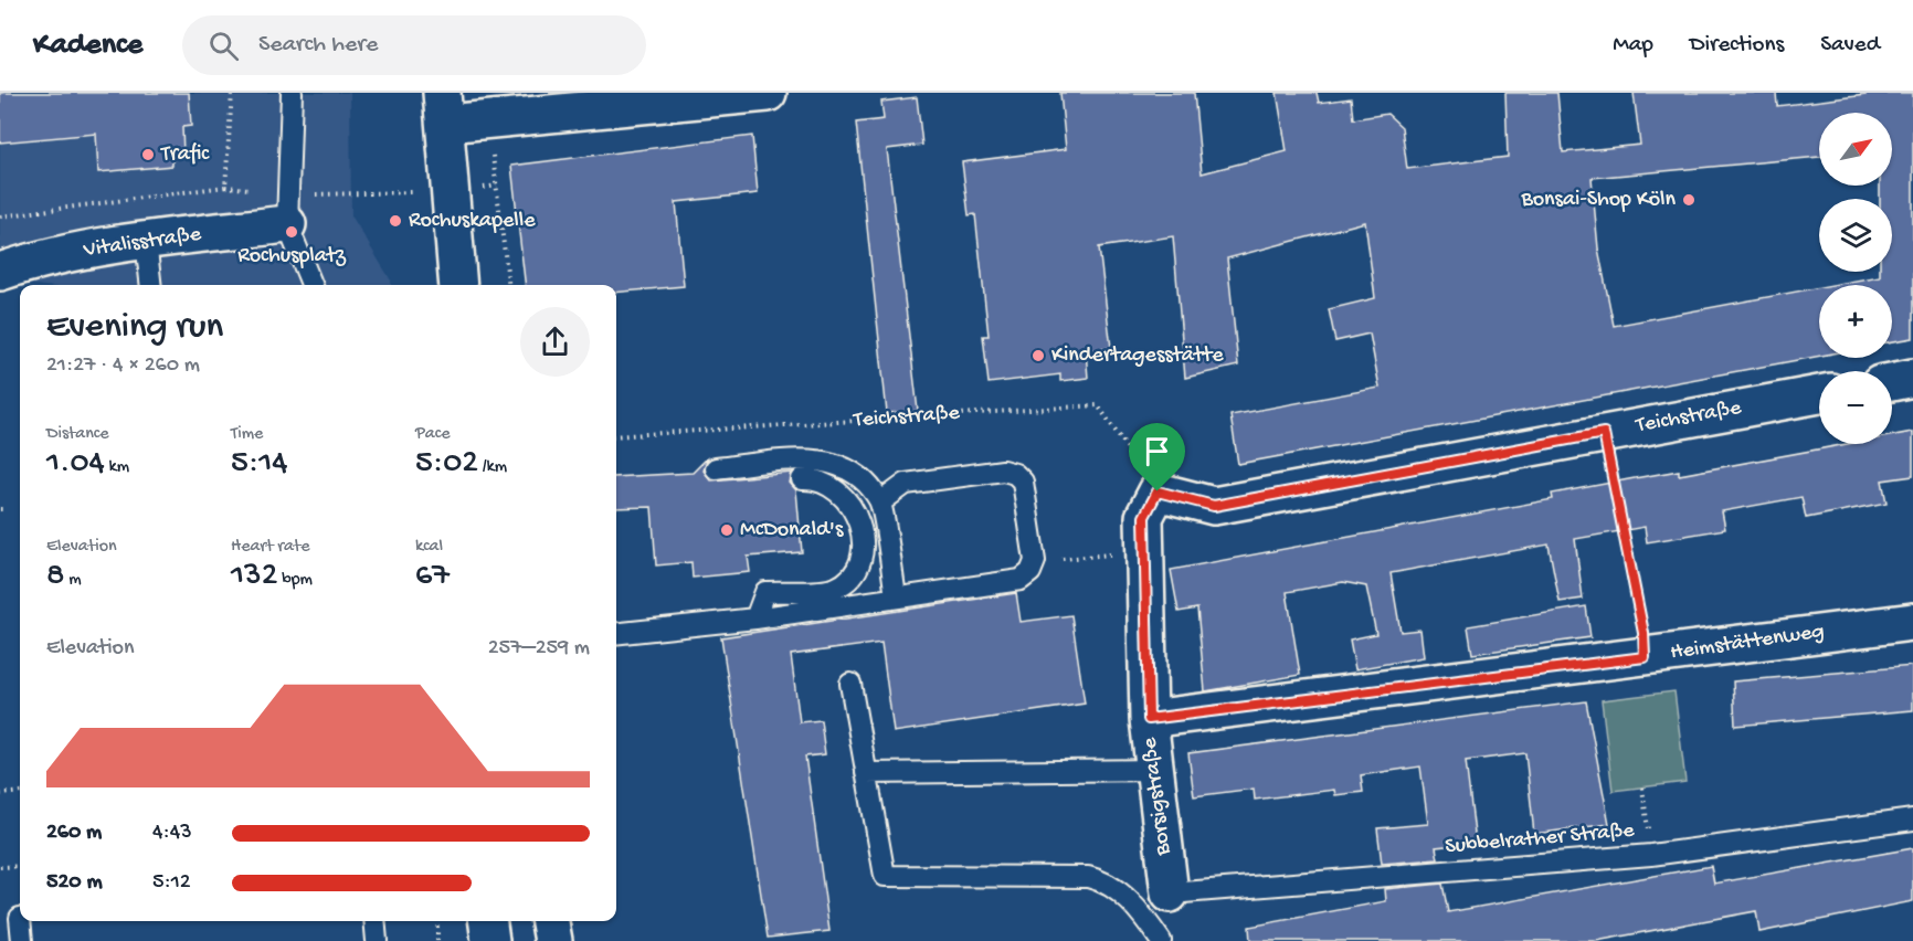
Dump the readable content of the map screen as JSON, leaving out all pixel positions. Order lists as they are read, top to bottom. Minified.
{"streets":{"street":["Vitalisstraße","Teichstraße","Heimstättenweg","Borsigstraße"],"lane":["Subbelrather Straße"]},"crossings":[["Heimstättenweg","Borsigstraße"],["Borsigstraße","Subbelrather Straße"]],"places":["Trafic","Bonsai-Shop Köln","Rochuskapelle","Rochusplatz","Kindertagesstätte","McDonald's"],"north":"top right","page":{"header":"Kadence","search":"Search here","nav":["Map","Directions","Saved"],"map_buttons":["+","−"],"heading":["Evening run","21:27 · 4 × 260 m"],"stats":[["Distance","1.04 km"],["Time","5:14"],["Pace","5:02 /km"],["Elevation","8 m"],["Heart rate","132 bpm"],["kcal","67"]],"chart":["Elevation","257–259 m"],"list":[{"name":"260 m","note":"4:43"},{"name":"520 m","note":"5:12"}]}}
